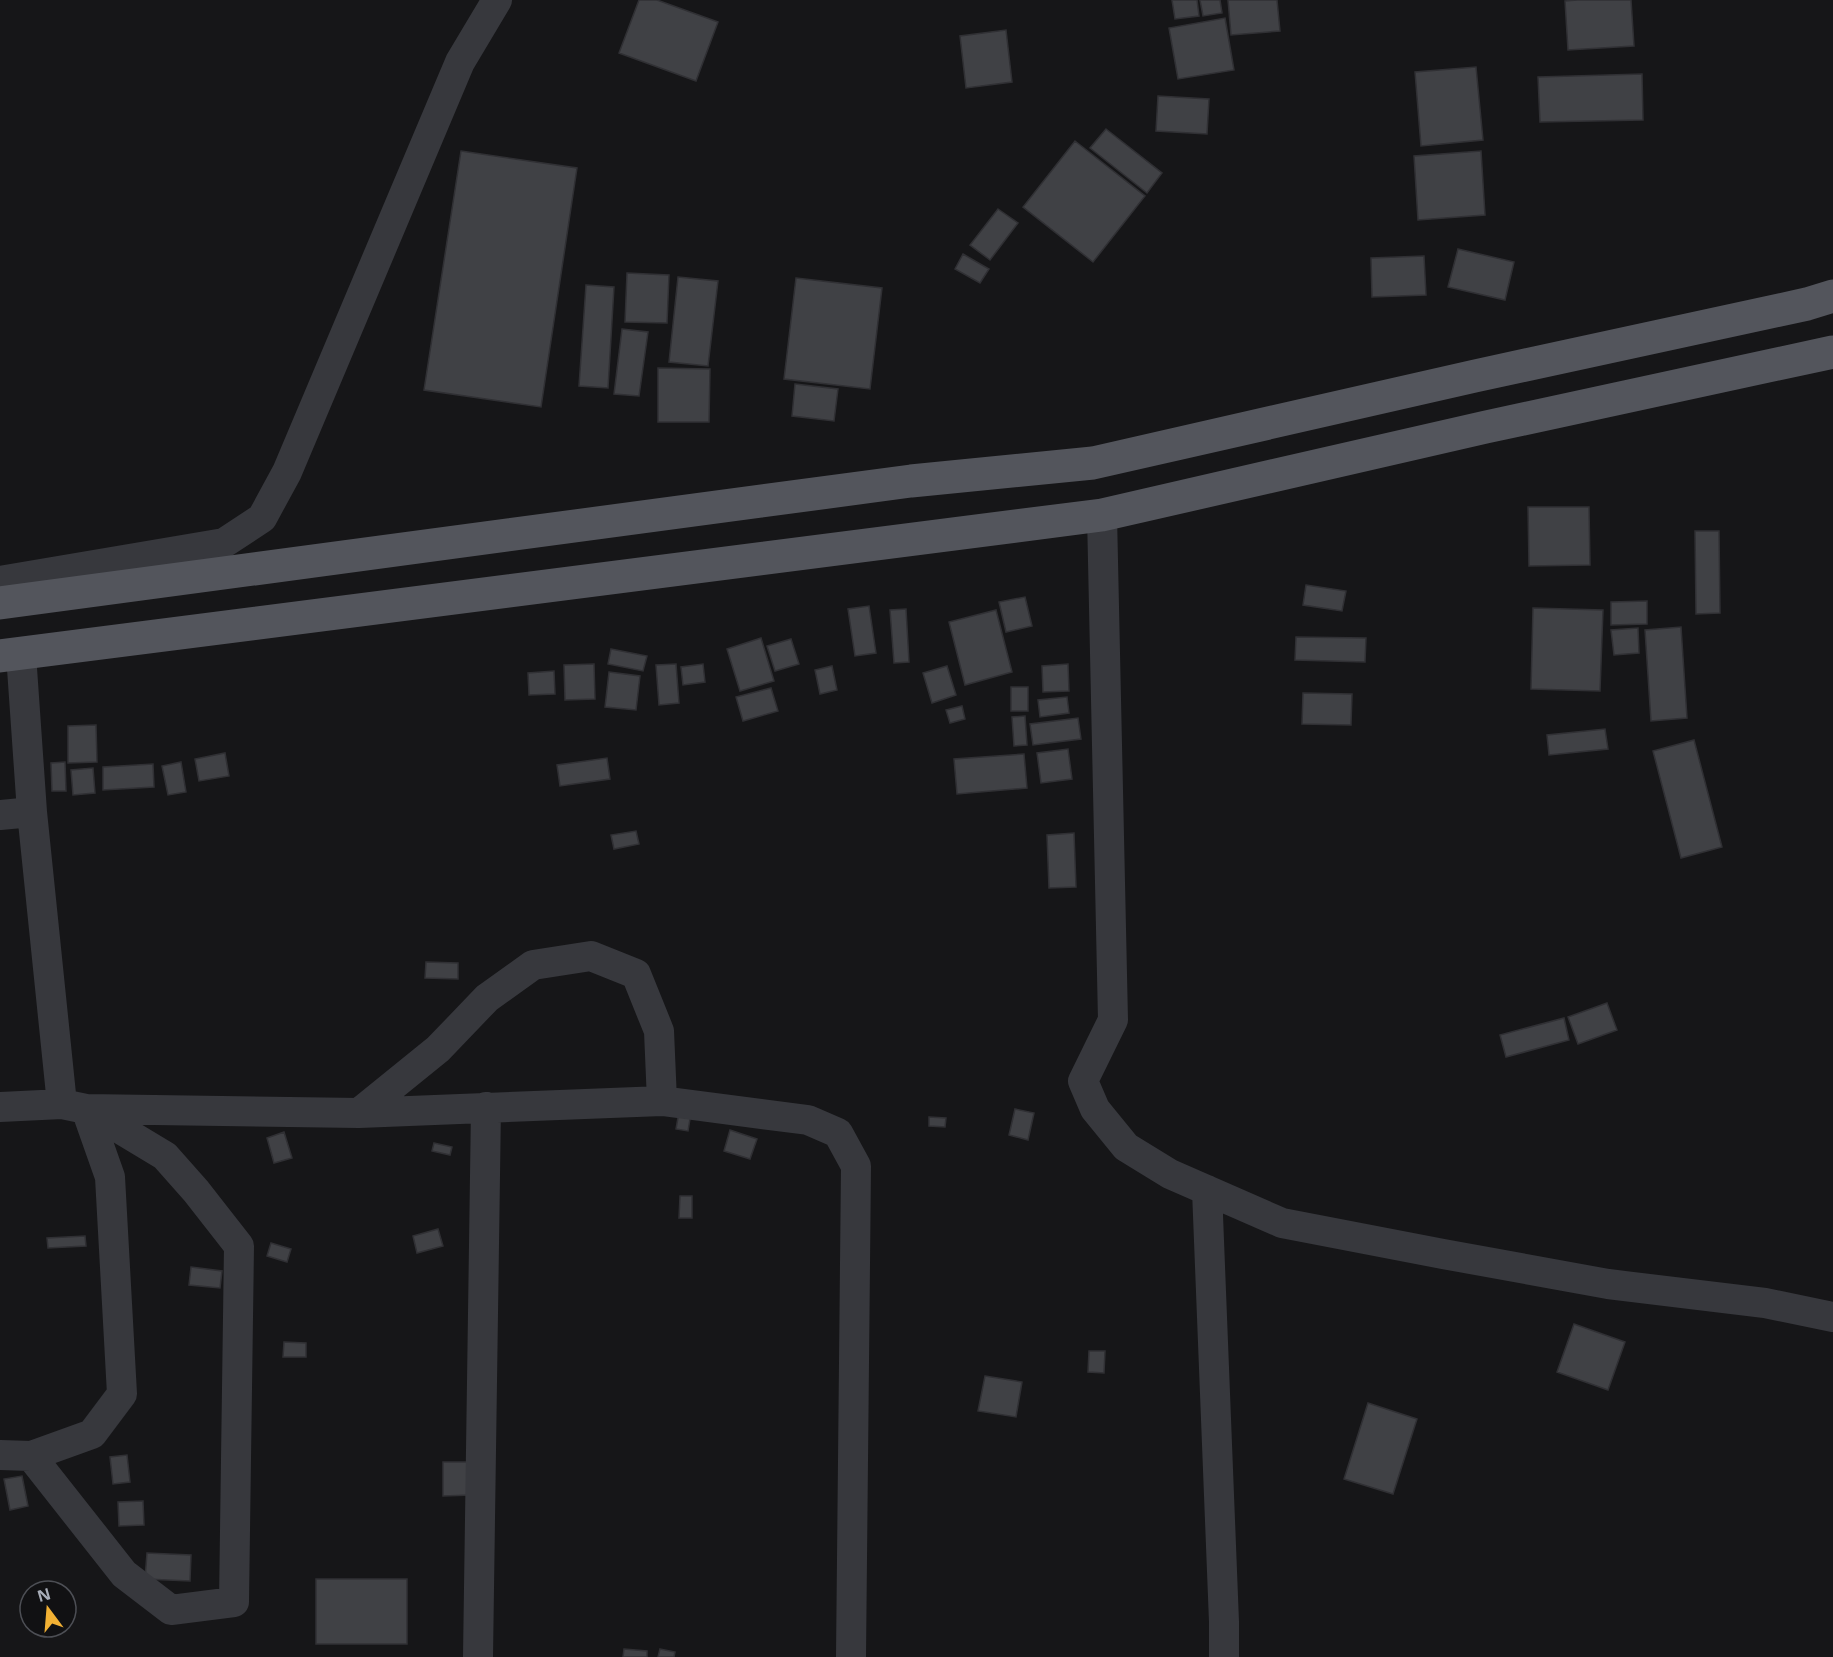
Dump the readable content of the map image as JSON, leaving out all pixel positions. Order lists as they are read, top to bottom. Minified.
{"north":"top"}
